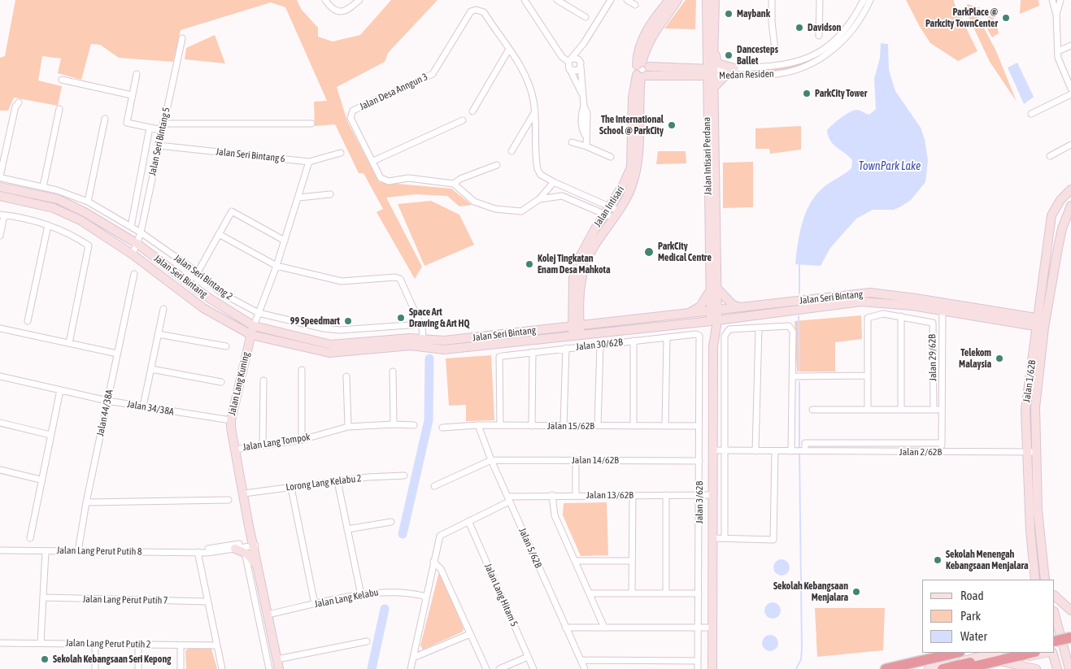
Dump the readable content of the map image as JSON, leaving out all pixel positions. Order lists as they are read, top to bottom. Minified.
{"streets":{"street":["Medan Residen","Jalan Desa Anngun 3","Jalan Seri Bintang 5","Jalan Seri Bintang 6","Jalan Intisari Perdana","Jalan Intisari","Jalan Seri Bintang","Jalan Seri Bintang 2","Jalan 30/62B","Jalan 29/62B","Jalan 1/62B","Jalan Lang Kuning","Jalan 34/38A","Jalan 44/38A","Jalan 15/62B","Jalan Lang Tompok","Jalan 2/62B","Jalan 14/62B","Lorong Lang Kelabu 2","Jalan 13/62B","Jalan 3/62B","Jalan 5/62B","Jalan Lang Perut Putih 8","Jalan Lang Hitam 5","Jalan Lang Kelabu","Jalan Lang Perut Putih 7","Jalan Lang Perut Putih 2"]},"crossings":[["Medan Residen","Jalan Intisari Perdana"],["Jalan Seri Bintang 5","Jalan Seri Bintang 6"],["Jalan Seri Bintang 5","Jalan Seri Bintang"],["Jalan Seri Bintang 5","Jalan Seri Bintang 2"],["Jalan Intisari Perdana","Jalan Seri Bintang"],["Jalan Intisari Perdana","Jalan 3/62B"],["Jalan Intisari","Jalan Seri Bintang"],["Jalan Seri Bintang","Jalan 29/62B"],["Jalan Seri Bintang","Jalan 1/62B"],["Jalan Seri Bintang","Jalan Lang Kuning"],["Jalan Seri Bintang","Jalan 3/62B"],["Jalan 30/62B","Jalan 15/62B"],["Jalan 30/62B","Jalan 3/62B"],["Jalan 29/62B","Jalan 2/62B"],["Jalan 1/62B","Jalan 2/62B"],["Jalan Lang Kuning","Jalan 34/38A"],["Jalan Lang Kuning","Jalan Lang Tompok"],["Jalan Lang Kuning","Lorong Lang Kelabu 2"],["Jalan Lang Kuning","Jalan Lang Perut Putih 8"],["Jalan Lang Kuning","Jalan Lang Kelabu"],["Jalan 34/38A","Jalan 44/38A"],["Jalan 44/38A","Jalan Lang Perut Putih 8"],["Jalan 15/62B","Jalan 3/62B"],["Jalan 15/62B","Jalan 5/62B"],["Jalan 2/62B","Jalan 3/62B"],["Jalan 14/62B","Jalan 3/62B"],["Jalan 14/62B","Jalan 5/62B"],["Jalan 13/62B","Jalan 3/62B"],["Jalan 13/62B","Jalan 5/62B"]],"water":["TownPark Lake"],"places":["Maybank","ParkPlace @ Parkcity TownCenter","Davidson","Dancesteps Ballet","ParkCity Tower","The International School @ ParkCity","ParkCity Medical Centre","Kolej Tingkatan Enam Desa Mahkota","Space Art Drawing & Art HQ","99 Speedmart","Telekom Malaysia","Sekolah Menengah Kebangsaan Menjalara","Sekolah Kebangsaan Menjalara","Sekolah Kebangsaan Seri Kepong"],"legend":["Road","Park","Water"]}
